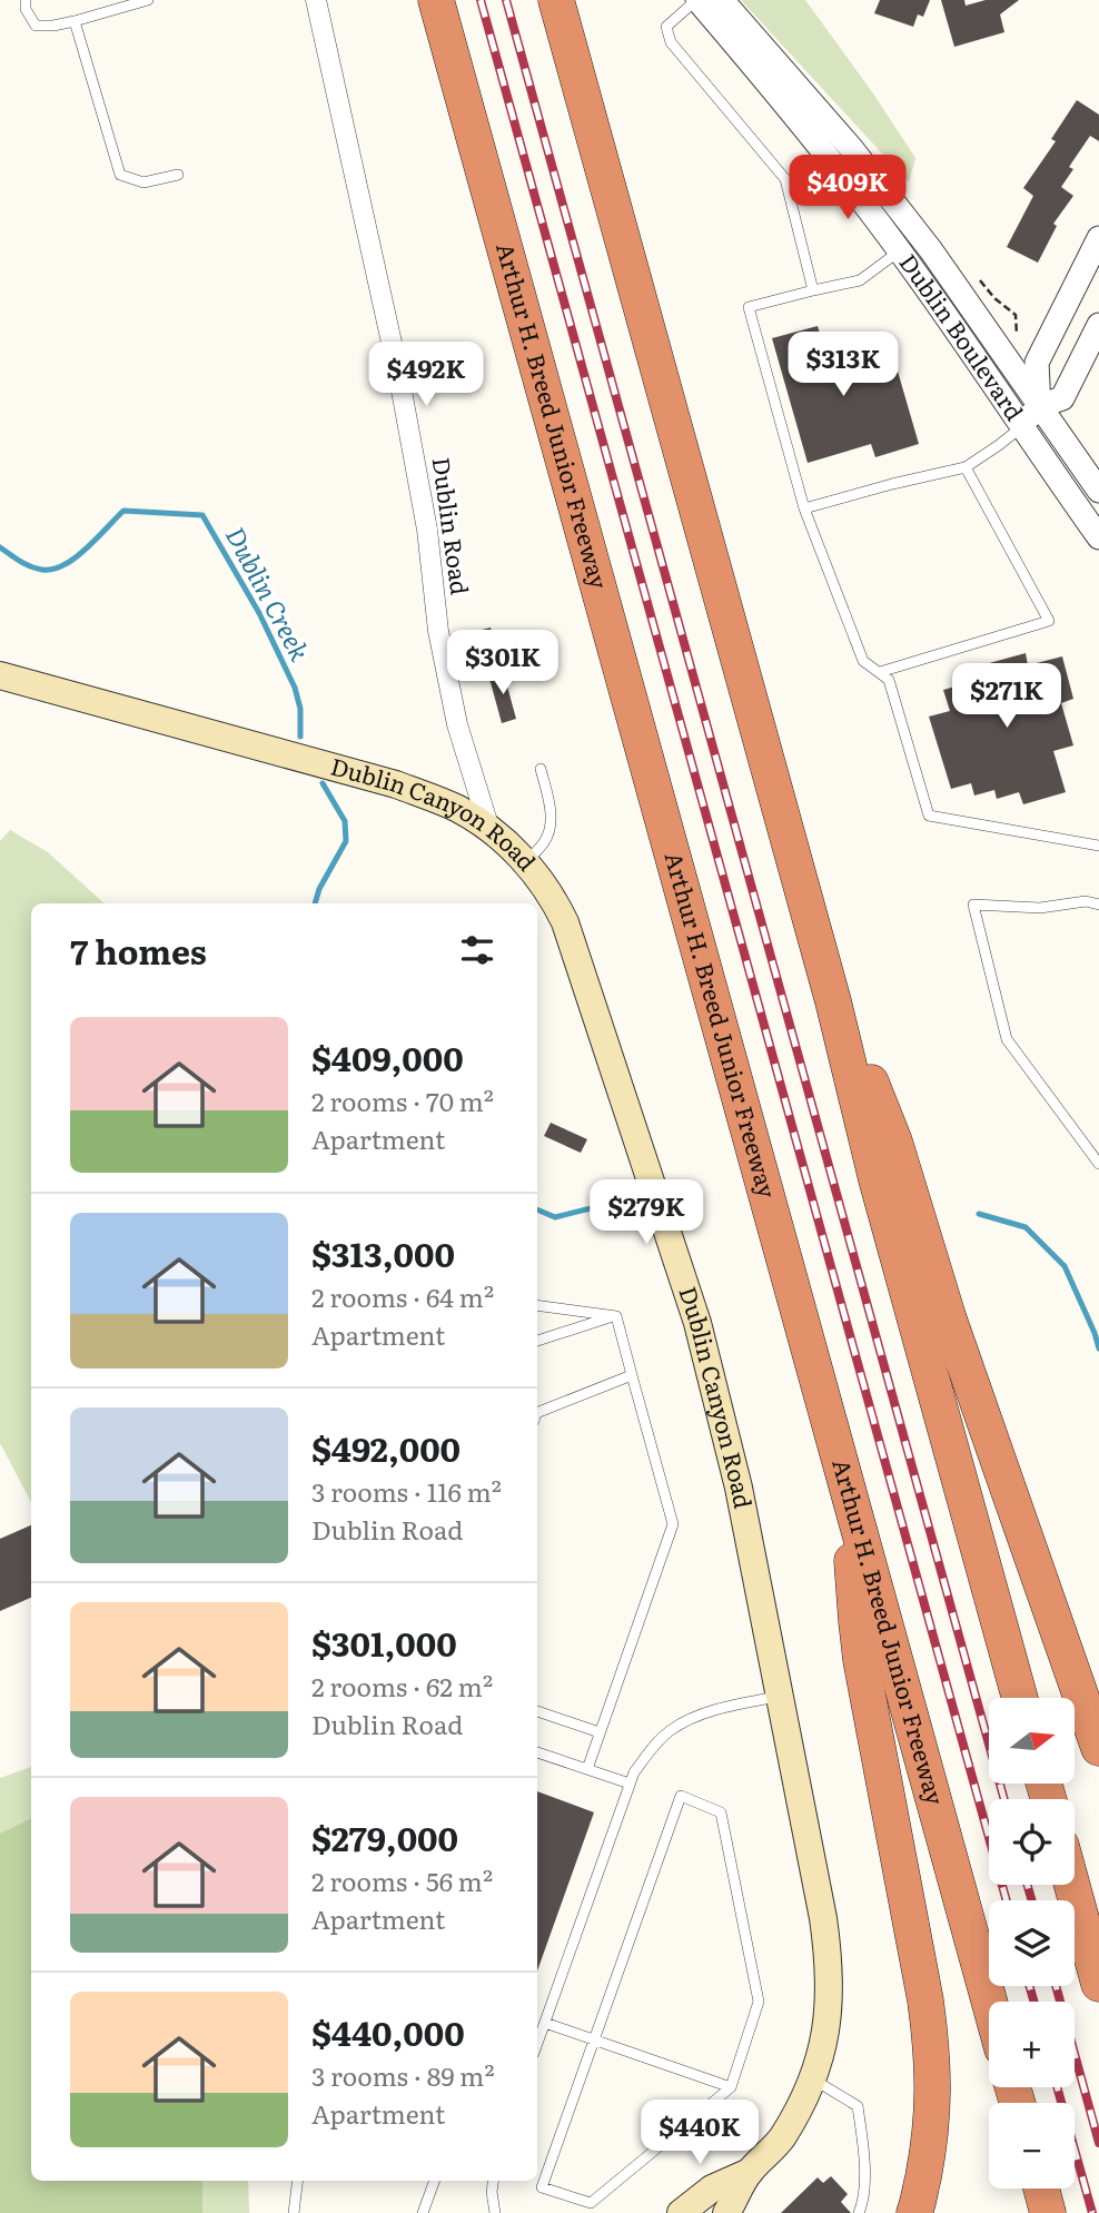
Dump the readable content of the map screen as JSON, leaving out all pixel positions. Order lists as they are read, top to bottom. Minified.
{"streets":{"highway":["Arthur H. Breed Junior Freeway"],"main road":["Dublin Canyon Road"],"street":["Dublin Boulevard","Dublin Road"]},"crossings":[["Dublin Road","Dublin Canyon Road"]],"water":["Dublin Creek"],"north":"right","page":{"price":["$409K","$313K","$492K","$301K","$271K","$279K","$440K"],"heading":"7 homes","list":[{"name":"$409,000","note":"2 rooms · 70 m² · Apartment"},{"name":"$313,000","note":"2 rooms · 64 m² · Apartment"},{"name":"$492,000","note":"3 rooms · 116 m² · Dublin Road"},{"name":"$301,000","note":"2 rooms · 62 m² · Dublin Road"},{"name":"$279,000","note":"2 rooms · 56 m² · Apartment"},{"name":"$440,000","note":"3 rooms · 89 m² · Apartment"}],"map_buttons":["+","−"]}}
